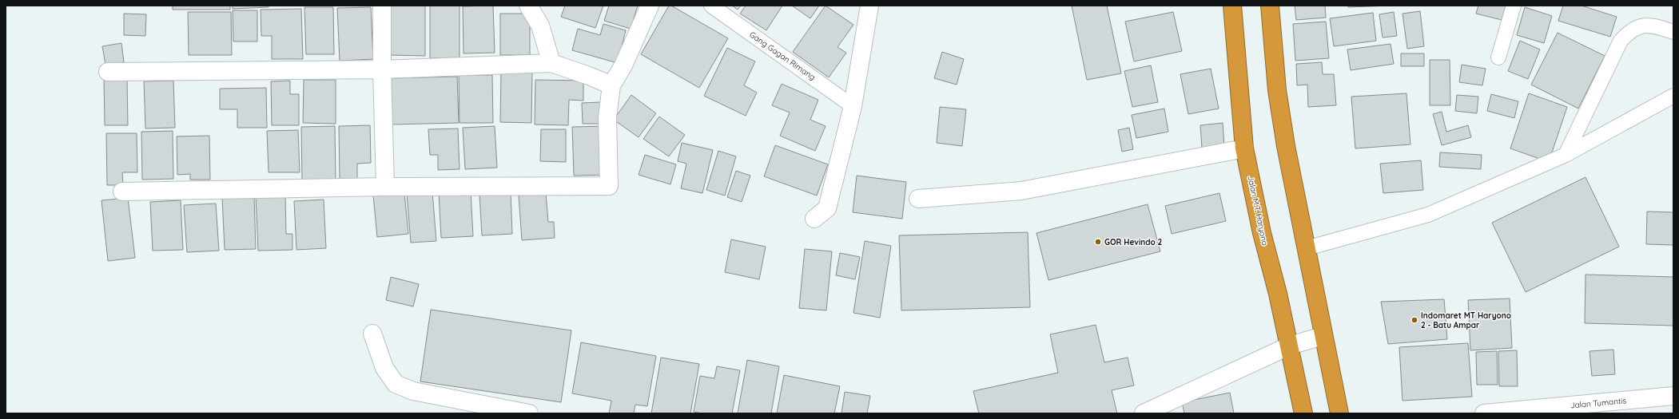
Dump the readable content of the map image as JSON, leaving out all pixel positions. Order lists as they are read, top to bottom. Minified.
{"streets":{"highway":["Jalan M.T. Haryono"],"street":["Jalan Tumantis"],"lane":["Gang Gagan Rimang"]},"places":["GOR Hevindo 2","Indomaret MT Haryono 2 - Batu Ampar"]}
